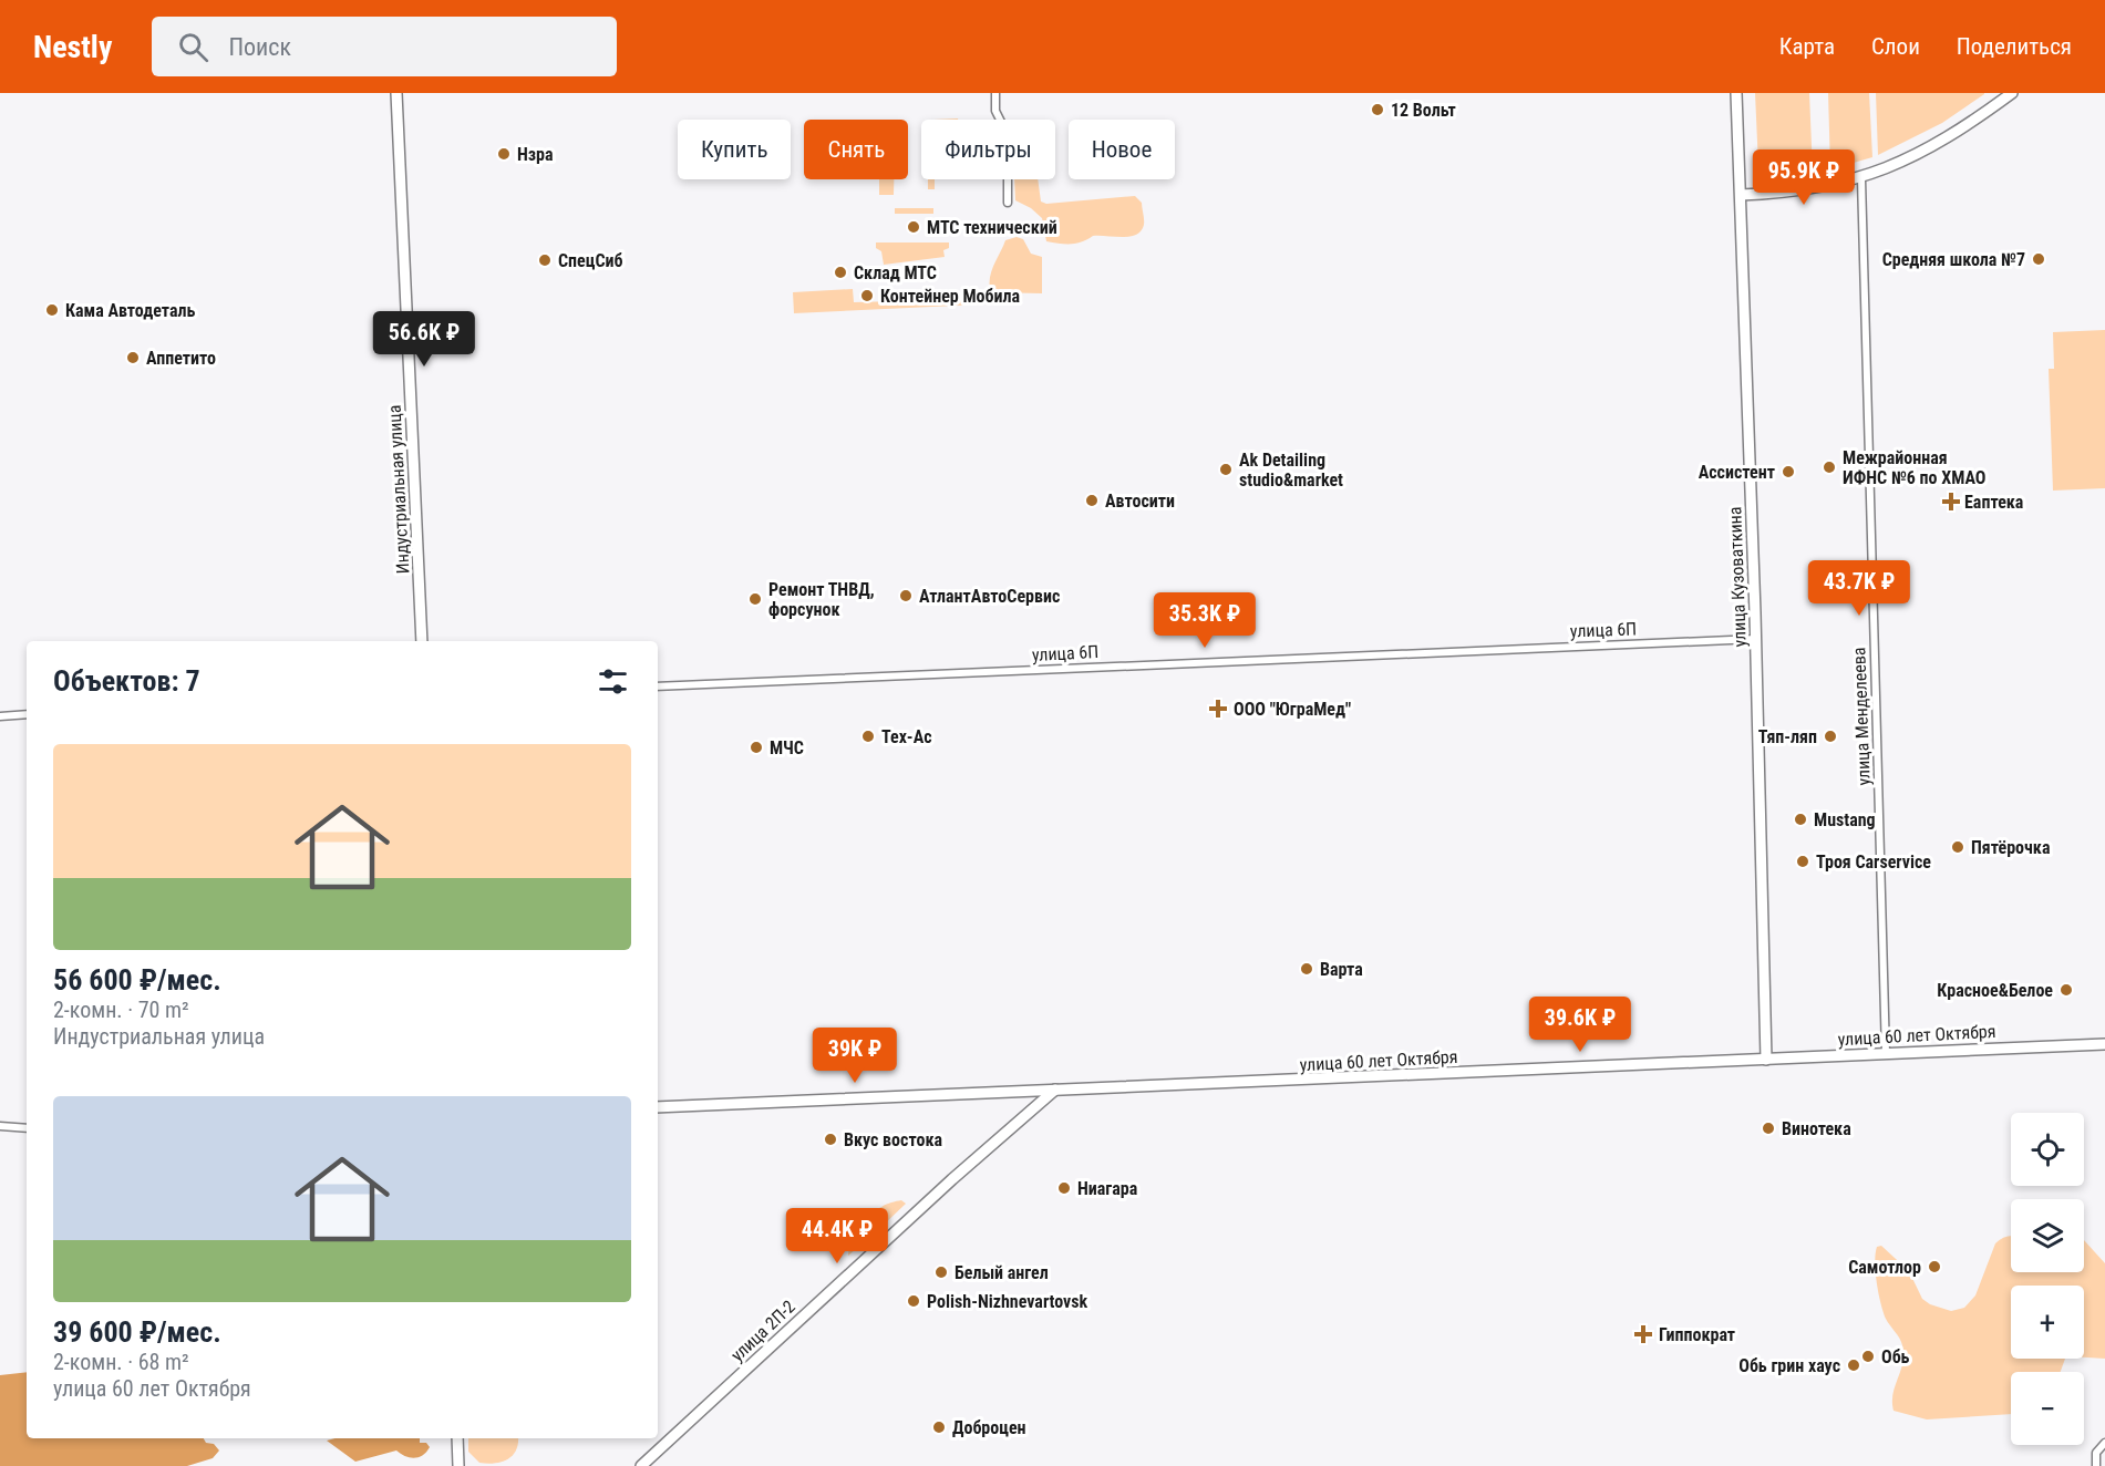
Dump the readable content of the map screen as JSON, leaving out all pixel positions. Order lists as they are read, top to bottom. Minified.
{"streets":{"main road":["Индустриальная улица","улица Кузоваткина","улица 60 лет Октября","улица 2П-2"],"street":["улица 6П","улица Менделеева"]},"crossings":[["улица Кузоваткина","улица 6П"],["улица Кузоваткина","улица 60 лет Октября"],["улица Менделеева","улица 60 лет Октября"],["улица 60 лет Октября","улица 2П-2"]],"places":{"other":["12 Вольт","Нзра","МТС технический","Средняя школа №7","СпецСиб","Склад МТС","Контейнер Мобила","Кама Автодеталь","Аппетито","Межрайонная ИФНС №6 по ХМАО","Ak Detailing studio&market","Ассистент","Автосити","АтлантАвтоСервис","Ремонт ТНВД, форсунок","Тех-Ас","Тяп-ляп","МЧС","Mustang","Пятёрочка","Троя Carservice","Варта","Красное&Белое","Винотека","Вкус востока","Ниагара","Самотлор","Белый ангел","Polish-Nizhnevartovsk","Обь","Обь грин хаус","Доброцен"],"health":["Еаптека","ООО \"ЮграМед\"","Гиппократ"]},"page":{"header":"Nestly","search":"Поиск","nav":["Карта","Слои","Поделиться"],"chip":["Купить","Снять","Фильтры","Новое"],"price":["95.9K ₽","56.6K ₽","43.7K ₽","35.3K ₽","39.6K ₽","39K ₽","44.4K ₽"],"heading":"Объектов: 7","list":[{"name":"56 600 ₽/мес.","note":"2-комн. · 70 m² · Индустриальная улица"},{"name":"39 600 ₽/мес.","note":"2-комн. · 68 m² · улица 60 лет Октября"}],"map_buttons":["+","−"]}}
